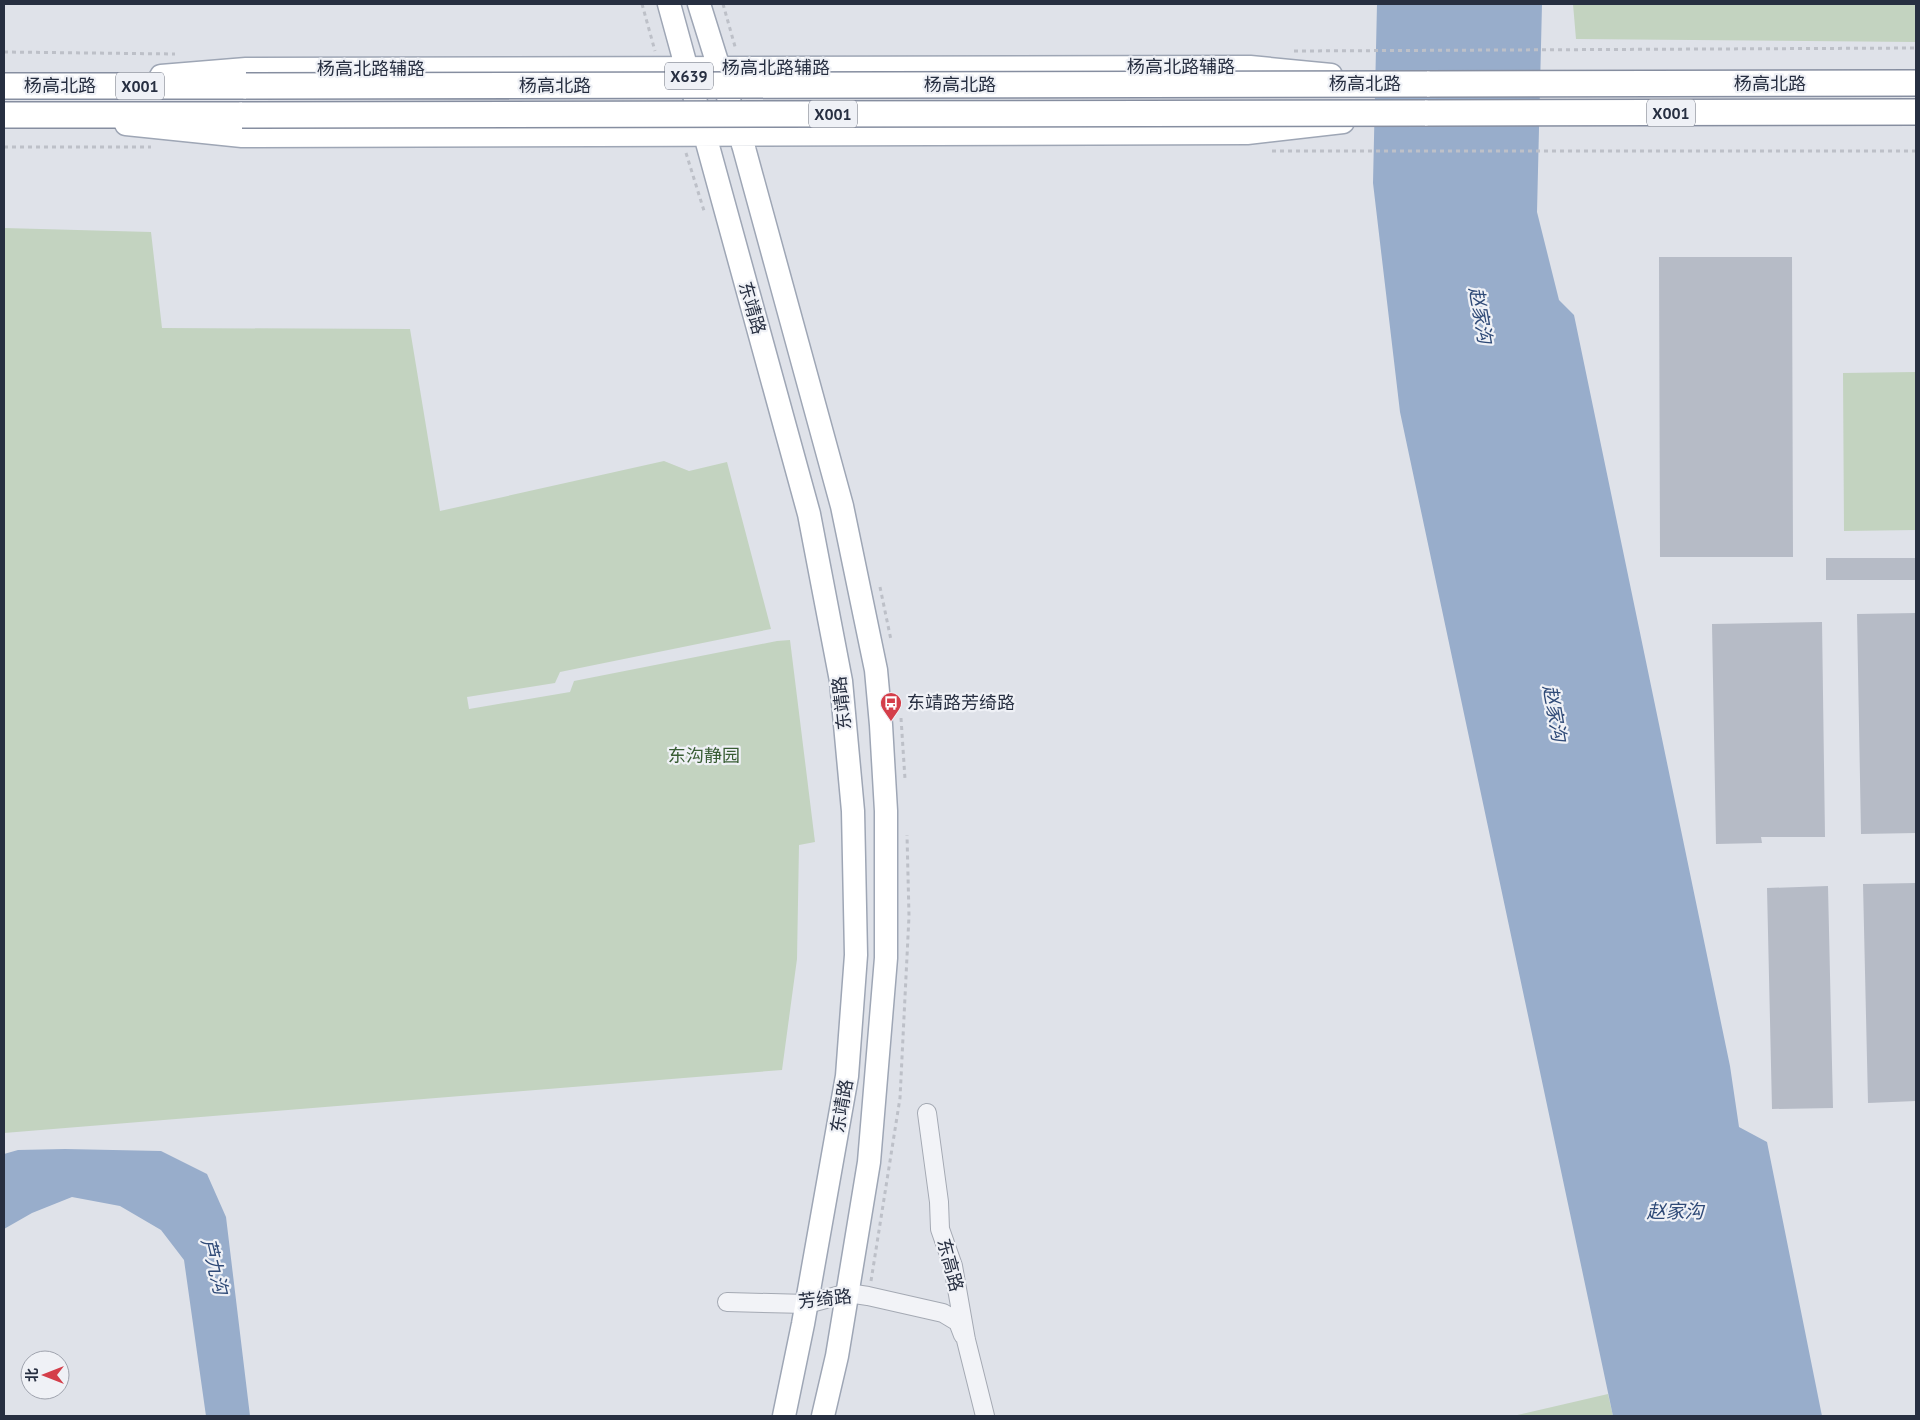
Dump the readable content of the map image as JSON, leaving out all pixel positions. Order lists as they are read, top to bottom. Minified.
{"streets":{"highway":["杨高北路","X001"],"main road":["杨高北路辅路","X639","东靖路"],"street":["东高路","芳绮路"]},"crossings":[["杨高北路辅路","杨高北路"],["杨高北路辅路","东靖路"],["杨高北路","X001"],["X001","东靖路"],["东靖路","芳绮路"],["东高路","芳绮路"]],"water":["赵家沟","芦九沟"],"parks":["东沟静园"],"places":{"bus stop":["东靖路芳绮路"]},"north":"left"}
